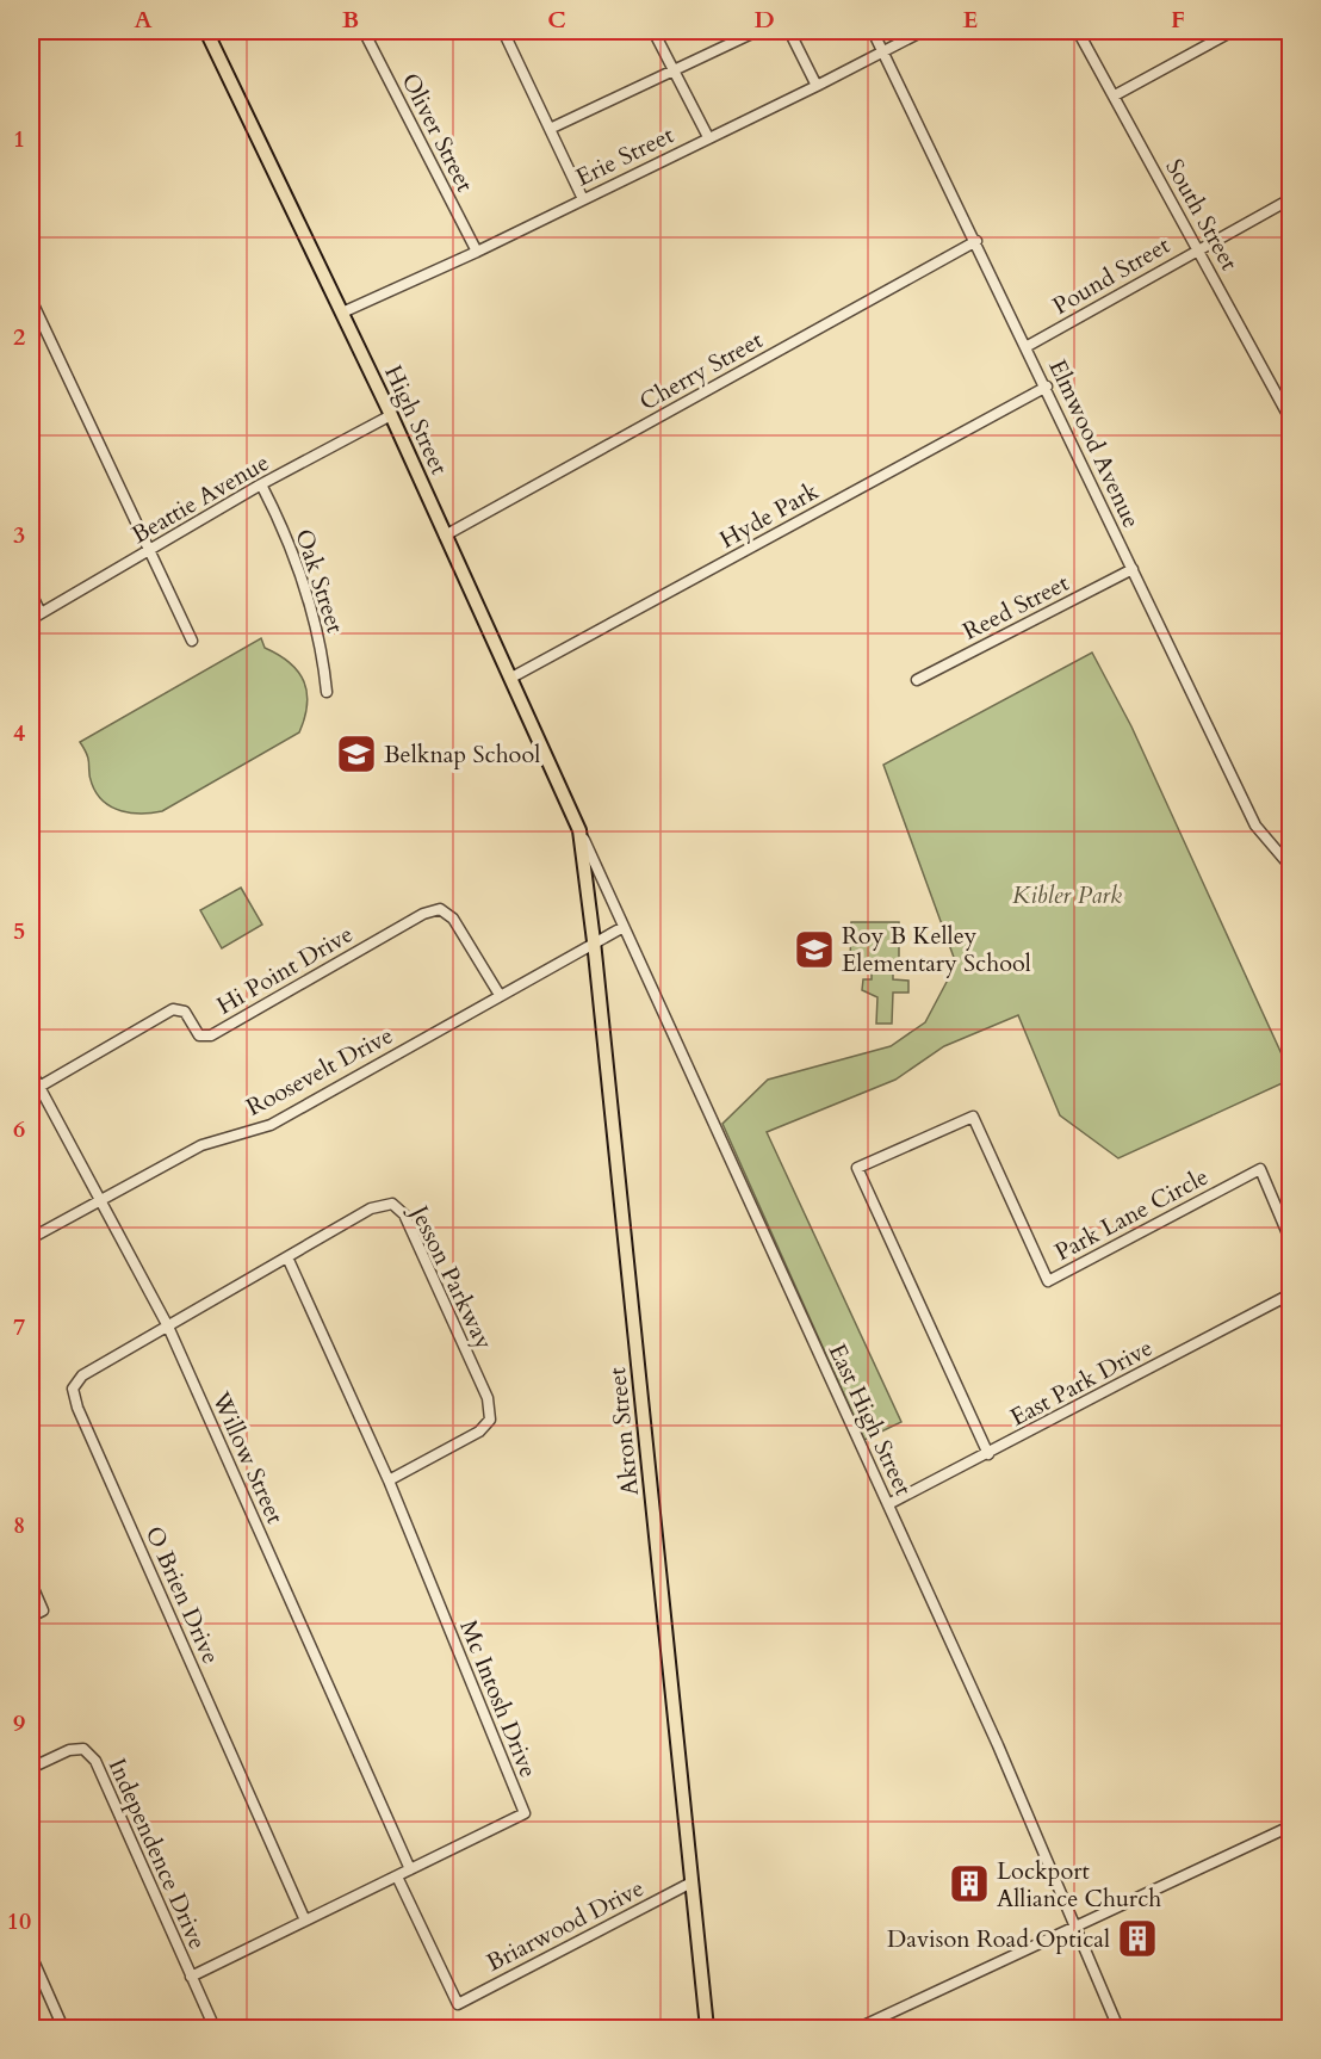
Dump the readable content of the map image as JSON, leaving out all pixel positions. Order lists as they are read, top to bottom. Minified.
{"streets":{"main road":["High Street","Akron Street"],"street":["Oliver Street","Erie Street","South Street","Pound Street","Cherry Street","Elmwood Avenue","Beattie Avenue","Hyde Park","Oak Street","Reed Street","Hi Point Drive","Roosevelt Drive","Park Lane Circle","Jesson Parkway","East Park Drive","East High Street","Willow Street","O Brien Drive","Mc Intosh Drive","Independence Drive","Briarwood Drive"]},"crossings":[["Oliver Street","Erie Street"],["Erie Street","High Street"],["Erie Street","Elmwood Avenue"],["South Street","Pound Street"],["Pound Street","Elmwood Avenue"],["Cherry Street","High Street"],["Cherry Street","Elmwood Avenue"],["High Street","Beattie Avenue"],["High Street","Hyde Park"],["High Street","East High Street"],["High Street","Akron Street"],["Elmwood Avenue","Hyde Park"],["Elmwood Avenue","Reed Street"],["Beattie Avenue","Oak Street"],["Hi Point Drive","Roosevelt Drive"],["Hi Point Drive","Willow Street"],["Roosevelt Drive","East High Street"],["Roosevelt Drive","Akron Street"],["Roosevelt Drive","Willow Street"],["Park Lane Circle","East Park Drive"],["Jesson Parkway","Willow Street"],["Jesson Parkway","O Brien Drive"],["Jesson Parkway","Mc Intosh Drive"],["East Park Drive","East High Street"],["East High Street","Akron Street"],["Akron Street","Briarwood Drive"],["Willow Street","O Brien Drive"],["Willow Street","Mc Intosh Drive"],["O Brien Drive","Mc Intosh Drive"],["Mc Intosh Drive","Independence Drive"],["Mc Intosh Drive","Briarwood Drive"]],"parks":["Kibler Park"],"places":{"school or university":["Belknap School","Roy B Kelley Elementary School"],"building":["Lockport Alliance Church","Davison Road Optical"]},"grid":{"columns":["A","B","C","D","E","F"],"rows":["1","2","3","4","5","6","7","8","9","10"]}}
